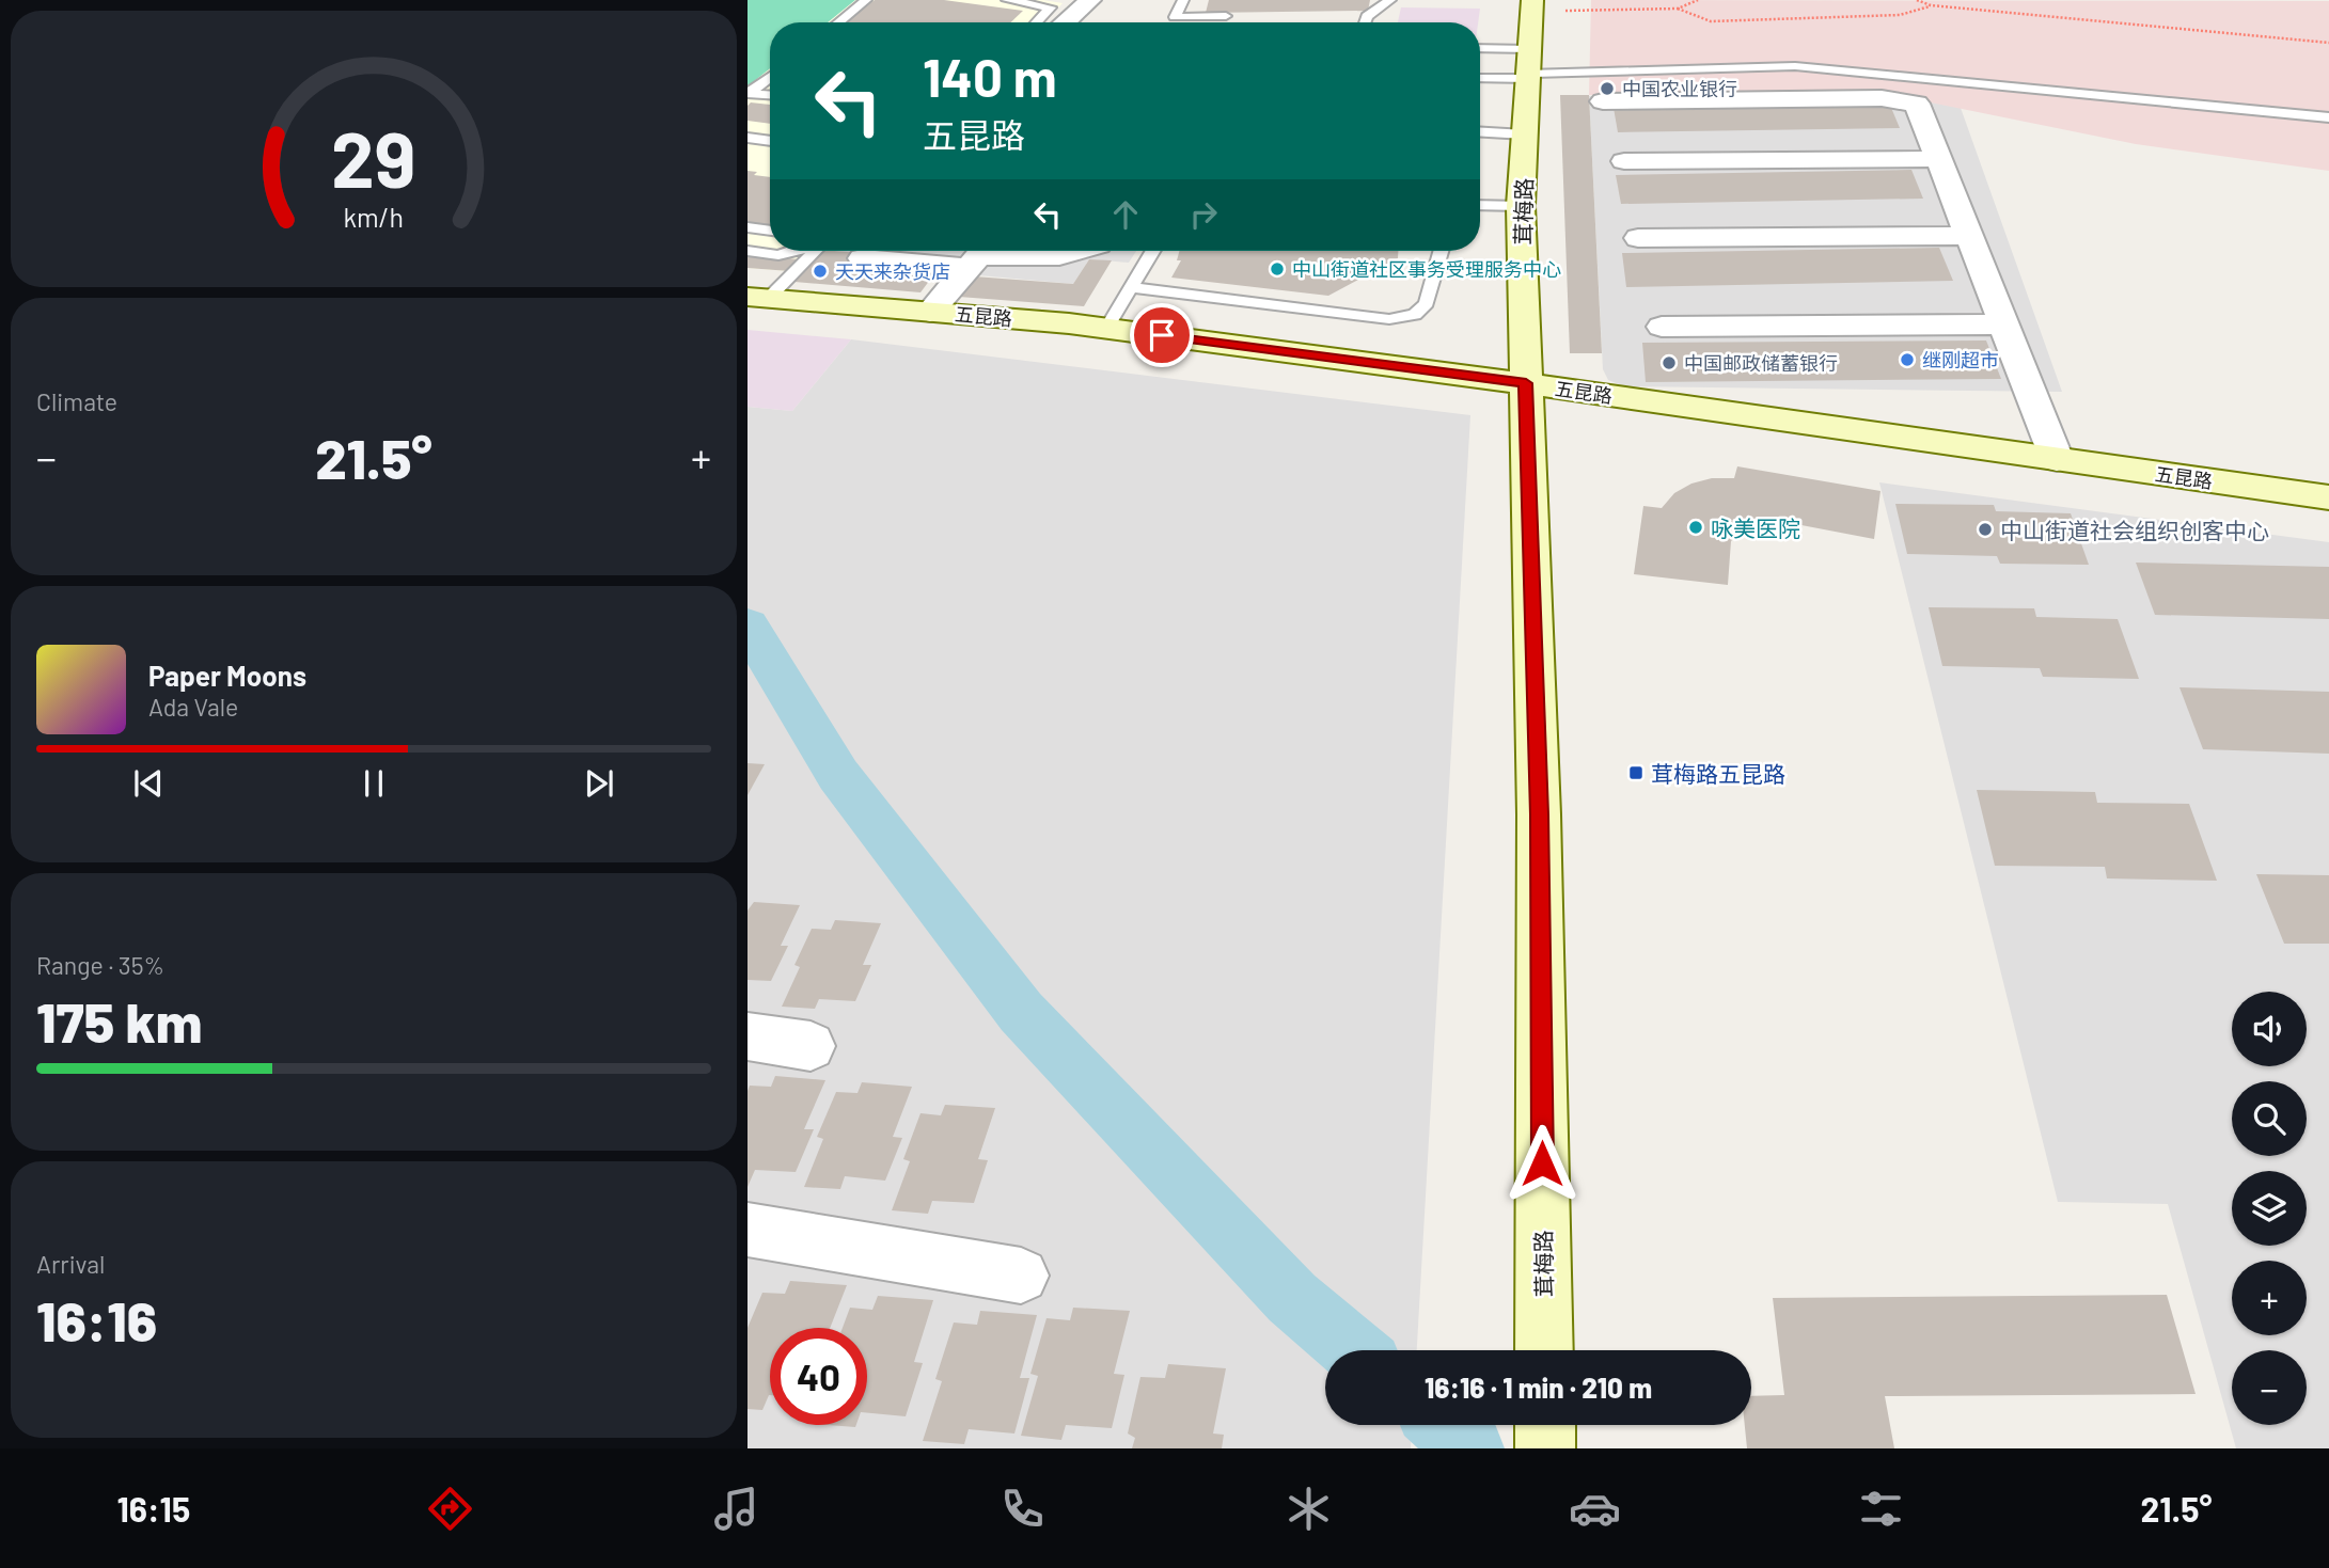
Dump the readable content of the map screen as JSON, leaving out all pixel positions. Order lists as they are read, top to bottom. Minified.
{"streets":{"street":["茸梅路","五昆路"]},"crossings":[["茸梅路","五昆路"]],"places":{"other":["中国农业银行","中山街道社区事务受理服务中心","天天来杂货店","继刚超市","中国邮政储蓄银行","咏美医院","中山街道社会组织创客中心"],"transit":["茸梅路五昆路"]},"page":{"turn":["140 m","五昆路"],"tile":["Climate",["Range · 35%","175 km"],["Arrival","16:16"]],"heat":["−","21.5°","+"],"song":["Paper Moons","Ada Vale"],"map_buttons":["+","−"],"limit":"40","trip":"16:16 · 1 min · 210 m","tabs":["16:15","21.5°"],"gauge":["29","km/h"]}}
